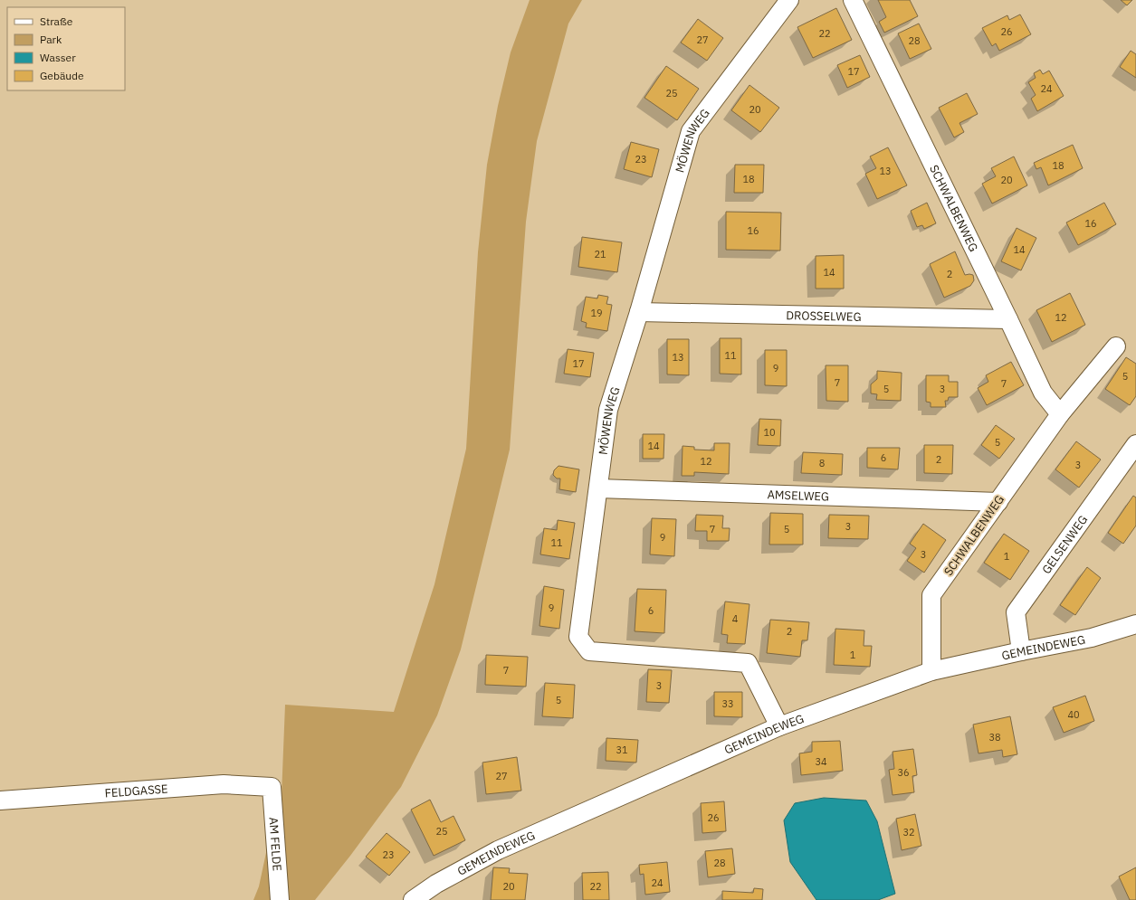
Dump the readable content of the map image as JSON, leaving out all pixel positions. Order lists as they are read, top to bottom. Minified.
{"streets":{"street":["MÖWENWEG","SCHWALBENWEG","DROSSELWEG","AMSELWEG","GELSENWEG","GEMEINDEWEG","FELDGASSE","AM FELDE"]},"crossings":[["MÖWENWEG","DROSSELWEG"],["MÖWENWEG","AMSELWEG"],["MÖWENWEG","GEMEINDEWEG"],["SCHWALBENWEG","DROSSELWEG"],["SCHWALBENWEG","AMSELWEG"],["SCHWALBENWEG","GEMEINDEWEG"],["GELSENWEG","GEMEINDEWEG"],["FELDGASSE","AM FELDE"]],"house_numbers":["26","22","27","28","17","24","25","20","23","18","13","18","20","16","16","14","21","14","2","19","12","11","13","17","9","5","7","7","5","3","10","5","14","6","2","12","8","3","3","7","5","9","11","3","1","9","6","4","2","1","7","3","5","33","40","38","31","34","36","27","26","25","32","23","28","24","20","22"],"legend":["Straße","Park","Wasser","Gebäude"]}
